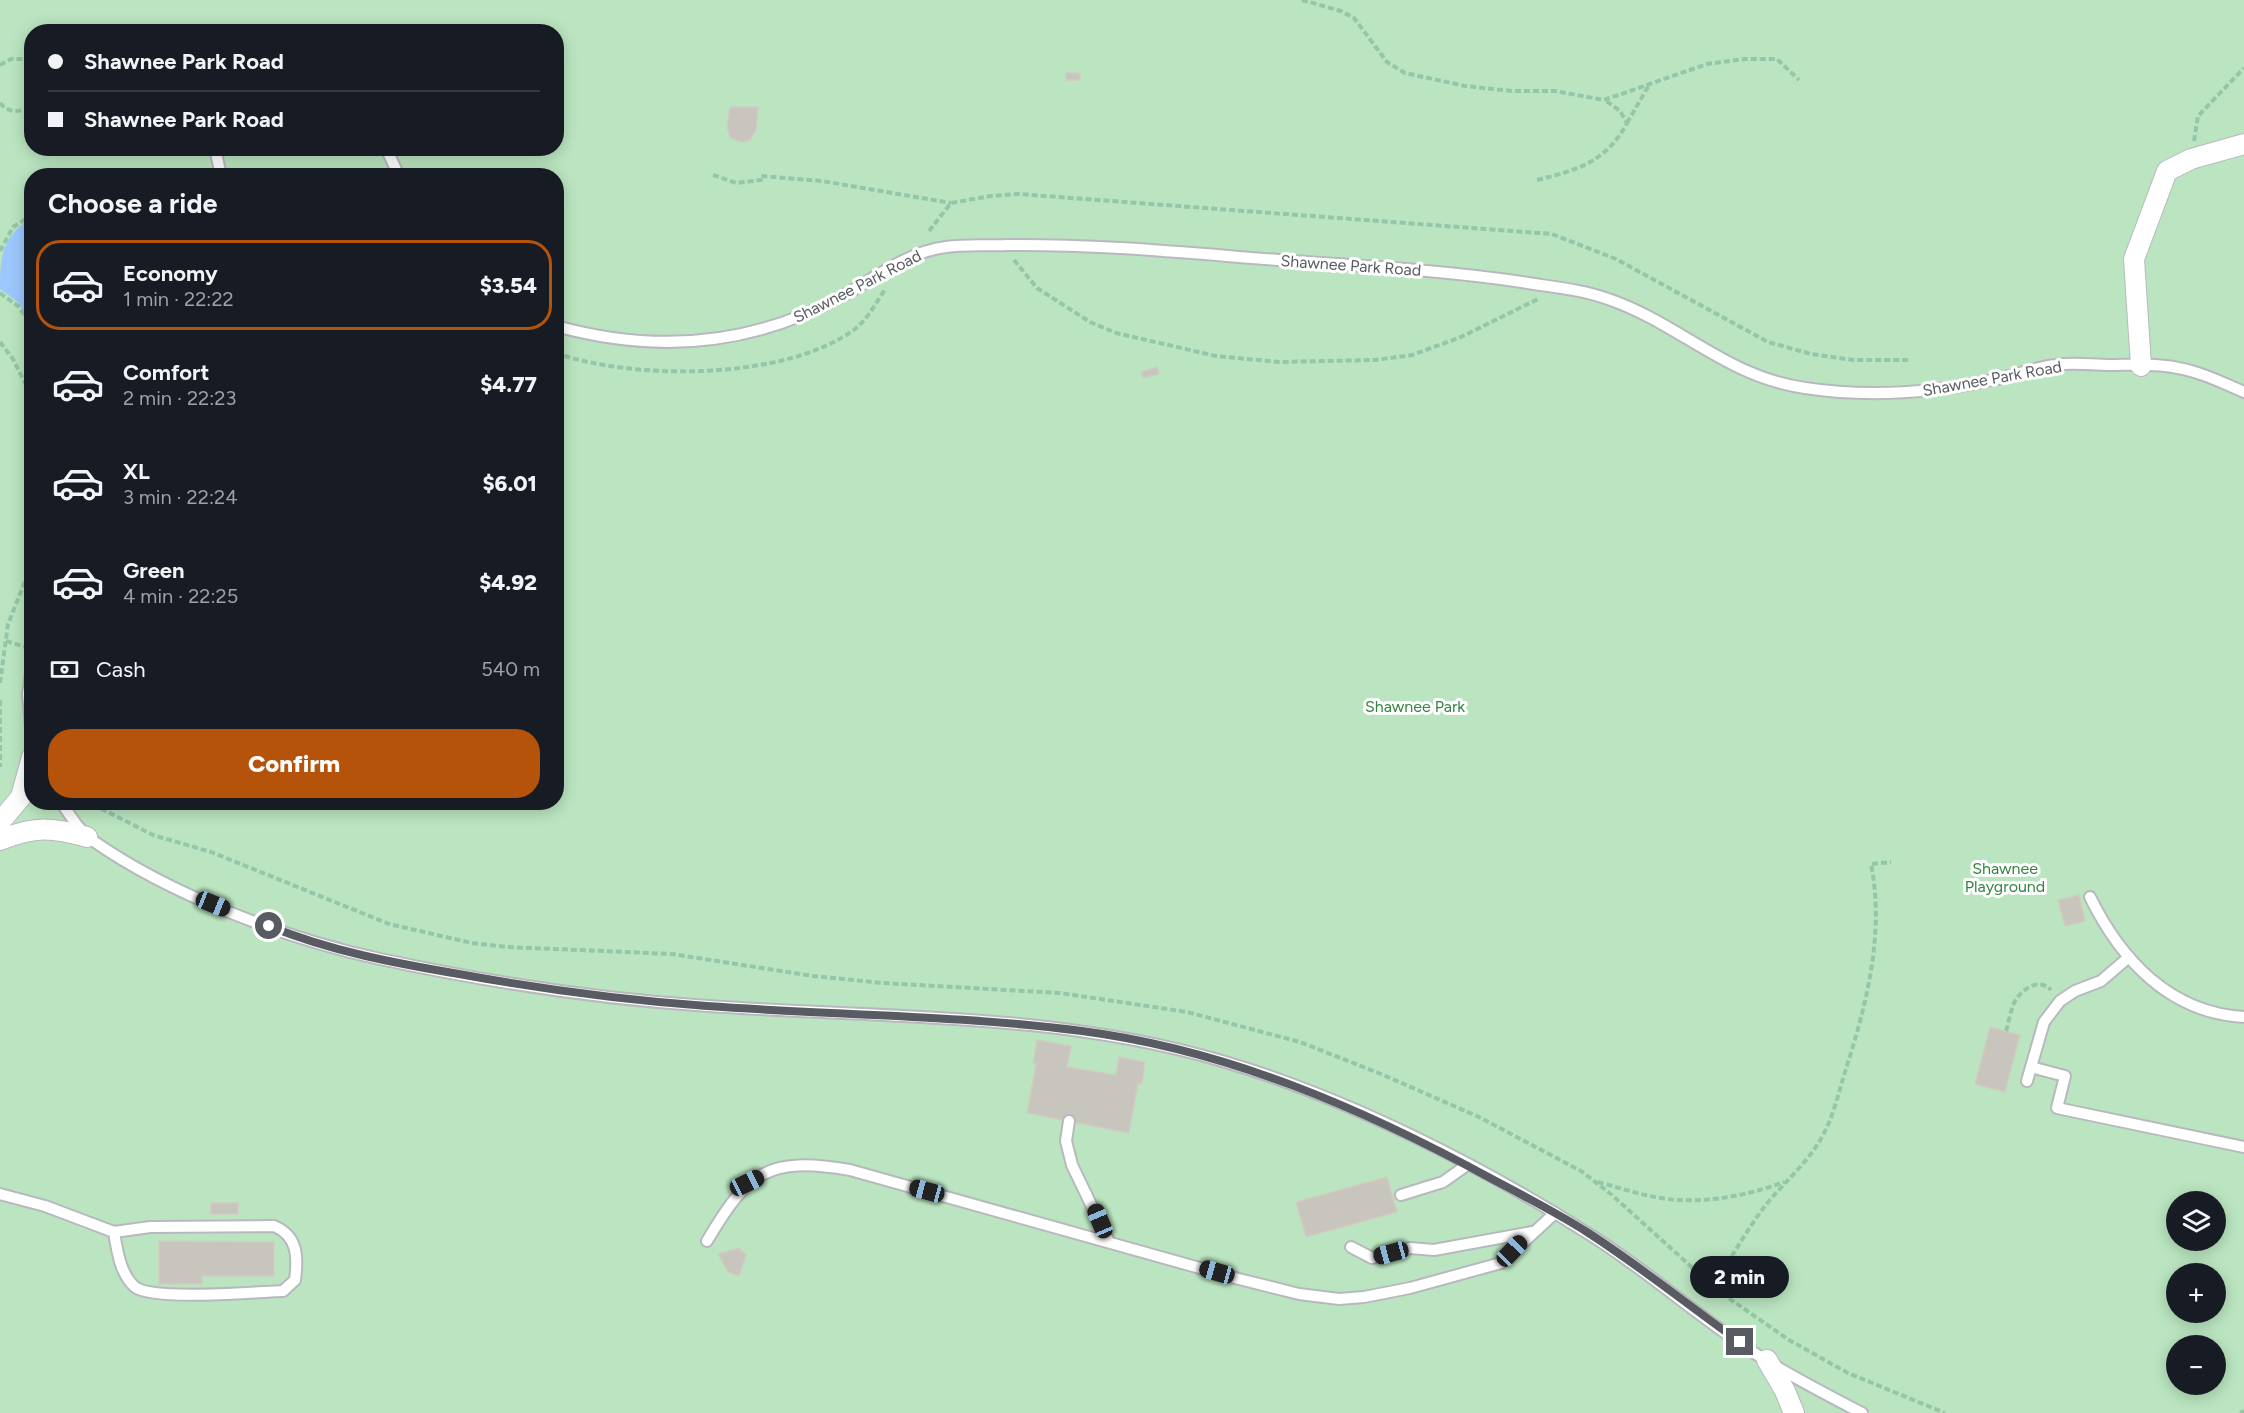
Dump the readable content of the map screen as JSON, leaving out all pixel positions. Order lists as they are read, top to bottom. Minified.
{"streets":{"lane":["Shawnee Park Road"]},"parks":["Shawnee Park","Shawnee Playground"],"page":{"banner":["Shawnee Park Road","Shawnee Park Road"],"heading":"Choose a ride","list":[{"name":"Economy","note":"1 min · 22:22","value":"$3.54"},{"name":"Comfort","note":"2 min · 22:23","value":"$4.77"},{"name":"XL","note":"3 min · 22:24","value":"$6.01"},{"name":"Green","note":"4 min · 22:25","value":"$4.92"}],"pay":["Cash","540 m"],"buttons":"Confirm","map_buttons":["+","−"],"bubble":"2 min"}}
